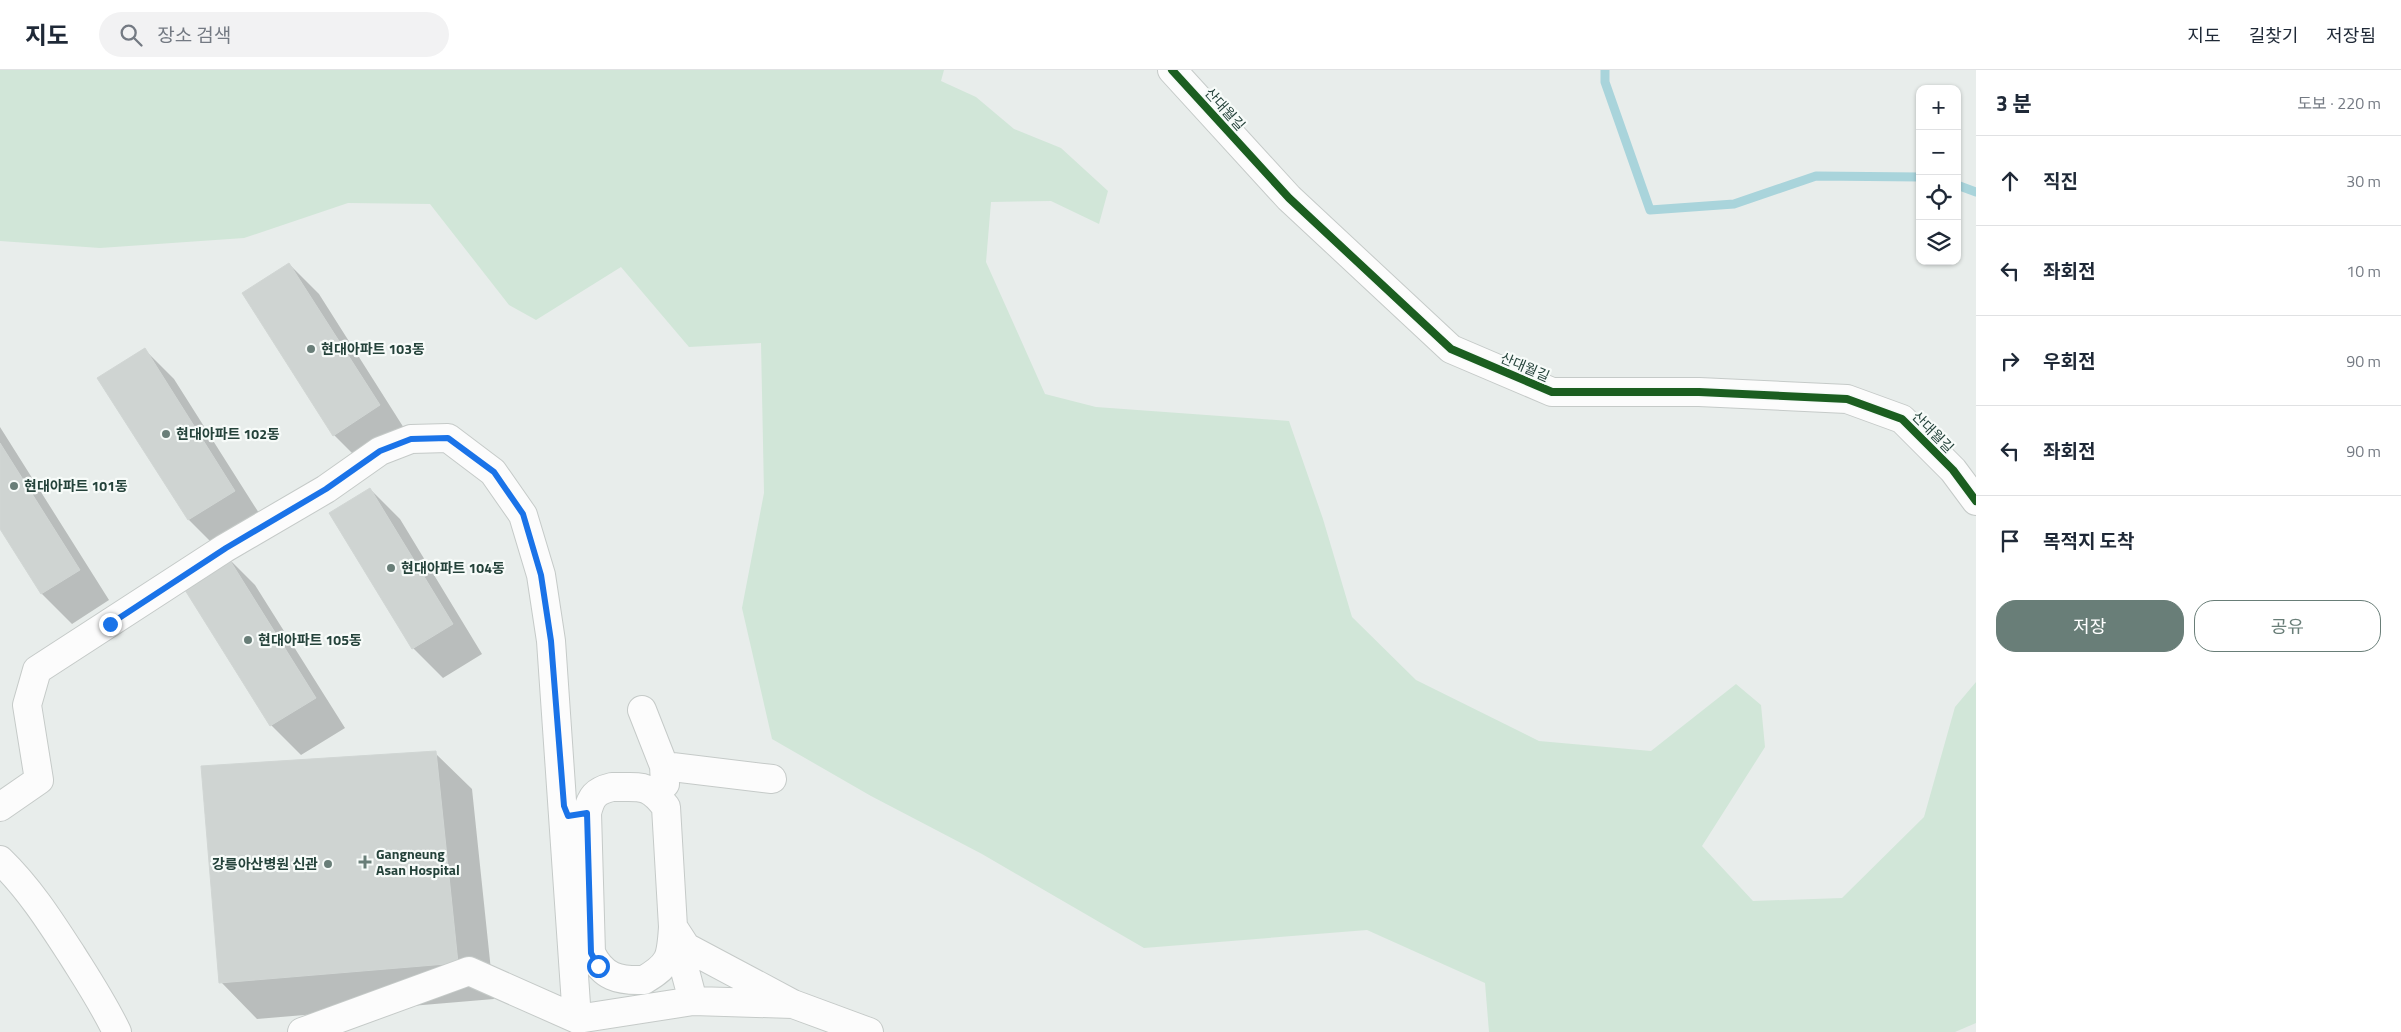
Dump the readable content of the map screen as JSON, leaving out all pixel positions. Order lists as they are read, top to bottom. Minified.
{"streets":{"street":["산대월길"]},"places":{"other":["현대아파트 103동","현대아파트 102동","현대아파트 101동","현대아파트 104동","현대아파트 105동","강릉아산병원 신관"],"health":["Gangneung Asan Hospital"]},"page":{"header":"지도","search":"장소 검색","nav":["지도","길찾기","저장됨"],"heading":["3 분","도보 · 220 m"],"map_buttons":["+","−"],"list":[["직진","30 m"],["좌회전","10 m"],["우회전","90 m"],["좌회전","90 m"],"목적지 도착"],"buttons":["저장","공유"]}}
